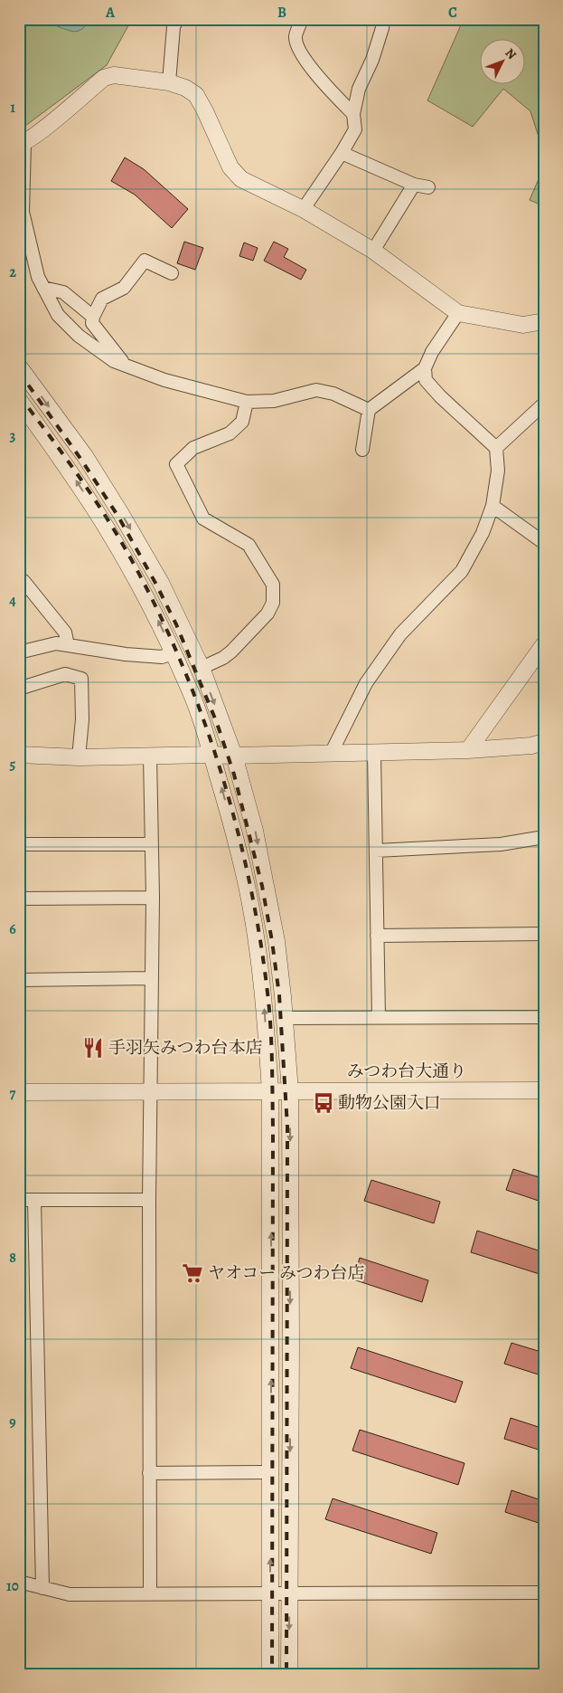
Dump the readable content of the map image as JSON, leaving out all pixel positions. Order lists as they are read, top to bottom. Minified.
{"streets":{"street":["みつわ台大通り"]},"places":{"restaurant":["手羽矢みつわ台本店"],"bus stop":["動物公園入口"],"supermarket":["ヤオコー みつわ台店"]},"north":"top right","grid":{"columns":["A","B","C"],"rows":["1","2","3","4","5","6","7","8","9","10"]}}
